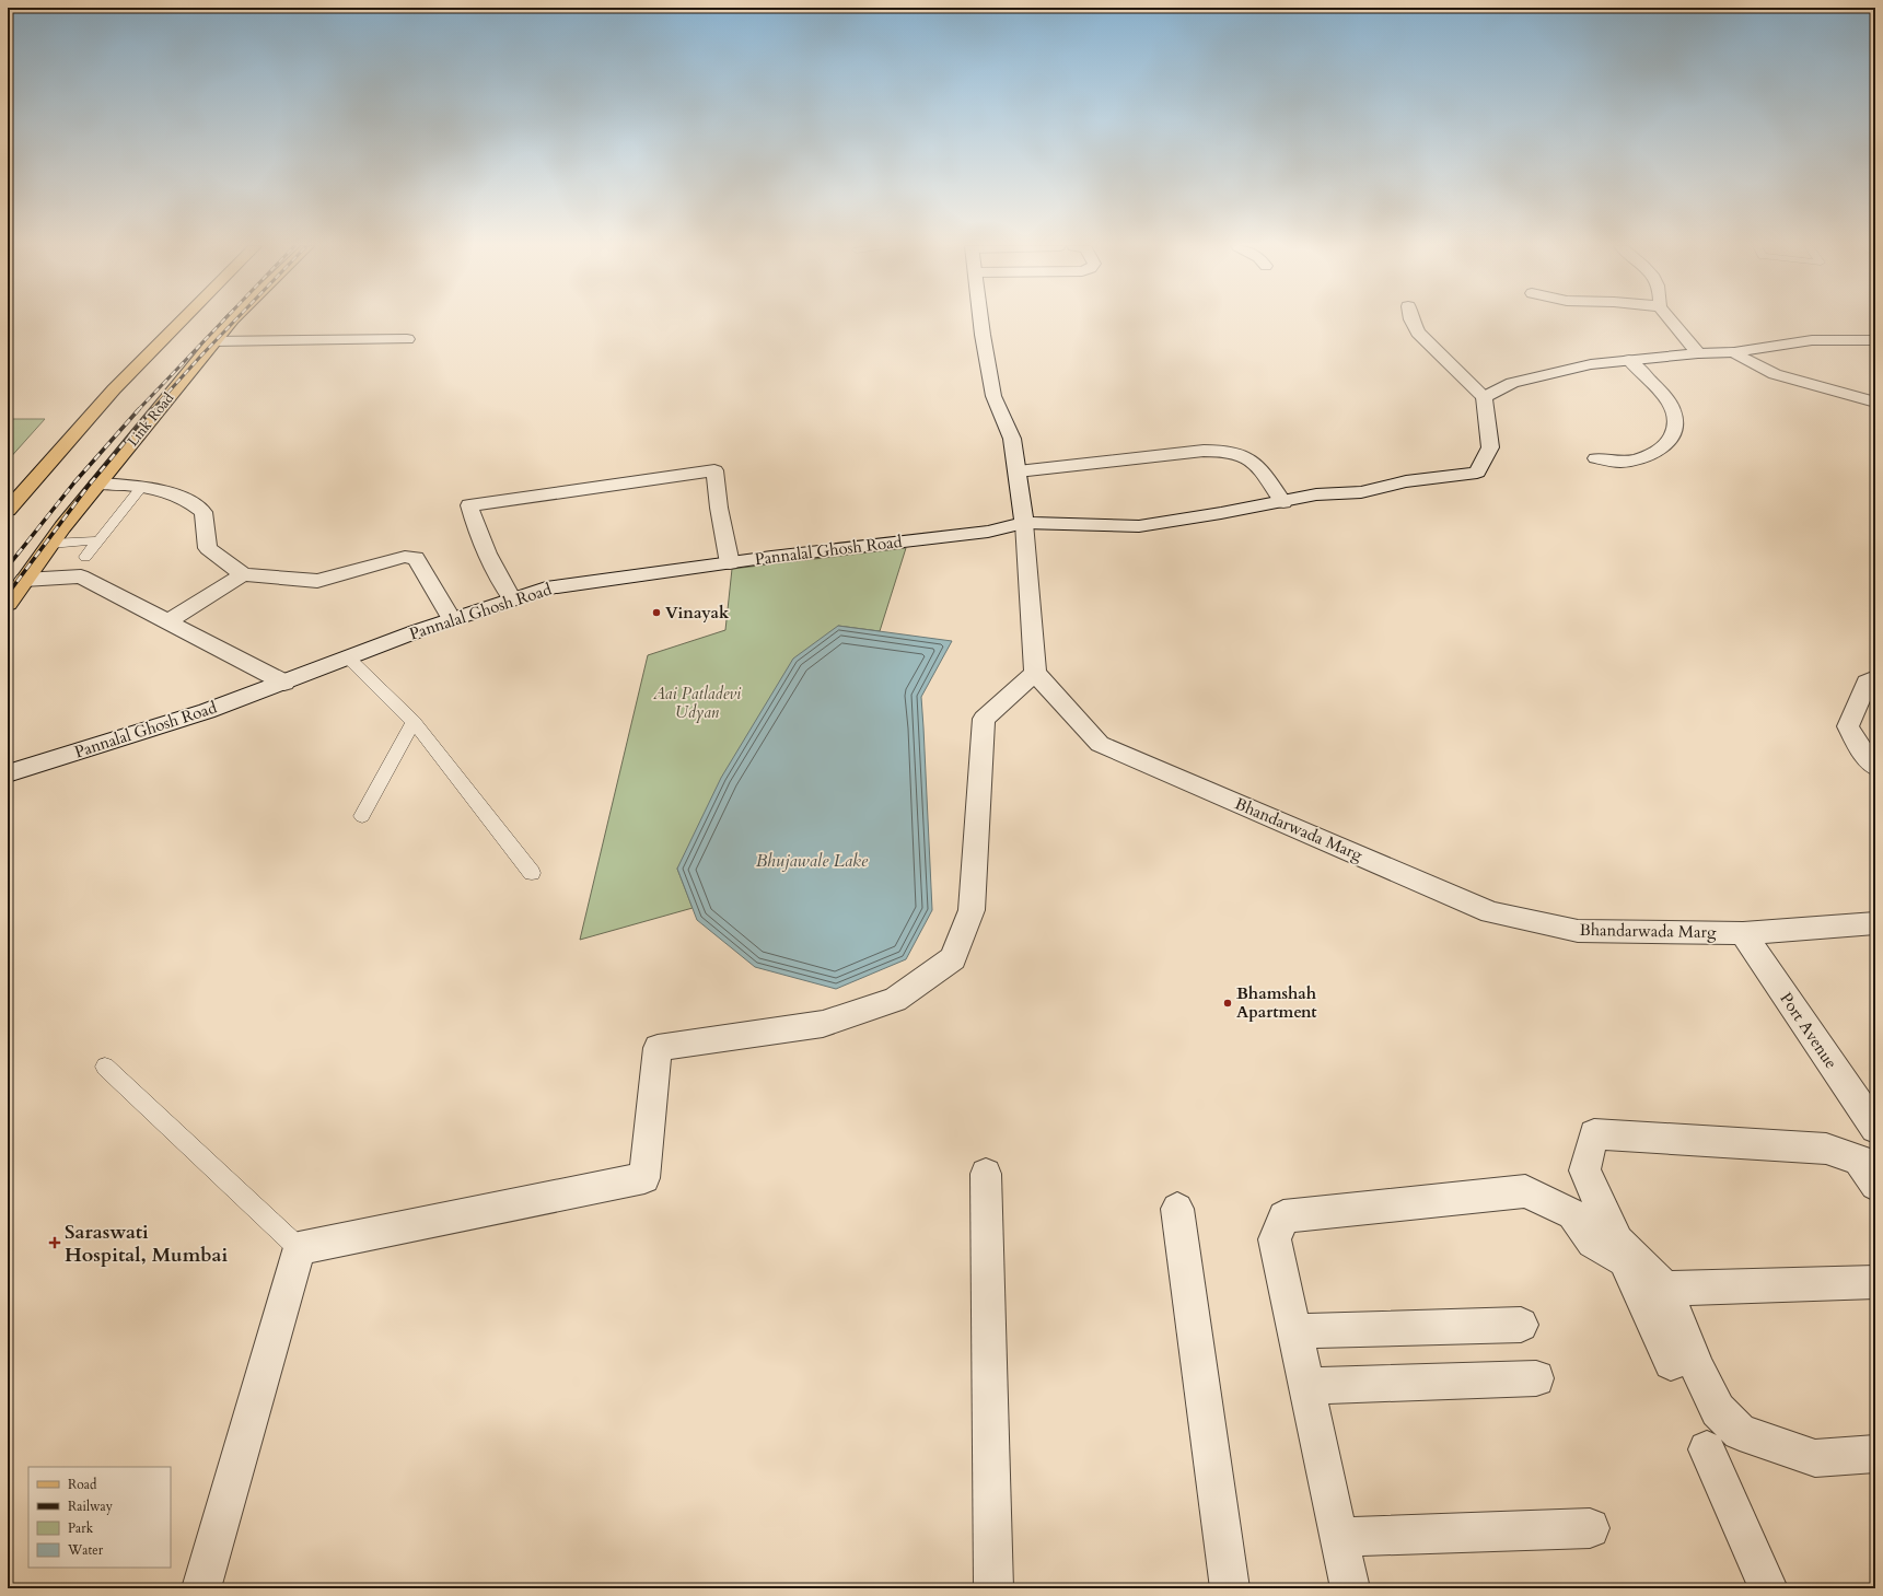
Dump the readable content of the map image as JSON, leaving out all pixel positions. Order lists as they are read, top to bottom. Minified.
{"streets":{"main road":["Link Road"],"street":["Pannalal Ghosh Road","Bhandarwada Marg","Port Avenue"]},"crossings":[["Bhandarwada Marg","Port Avenue"]],"water":["Bhujawale Lake"],"parks":["Aai Patladevi Udyan"],"places":{"other":["Vinayak","Bhamshah Apartment"],"health":["Saraswati Hospital, Mumbai"]},"legend":["Road","Railway","Park","Water"]}
